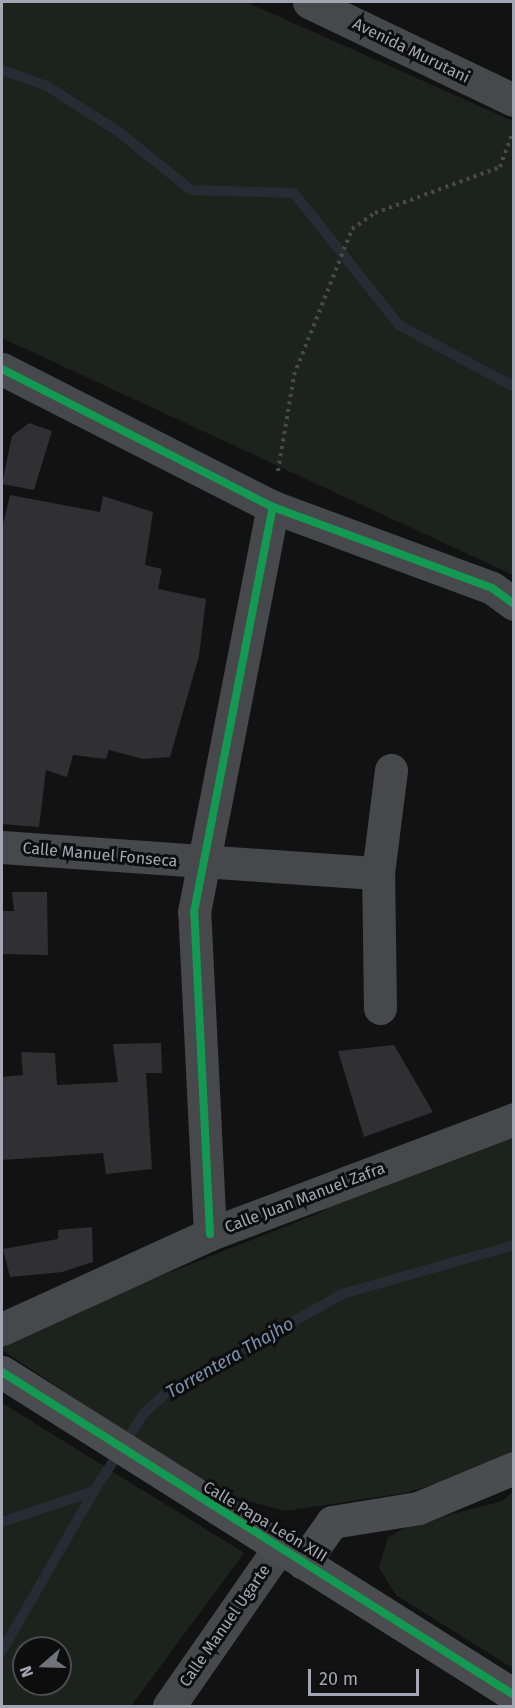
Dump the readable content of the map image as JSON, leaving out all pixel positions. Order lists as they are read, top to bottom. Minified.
{"streets":{"street":["Avenida Murutani","Calle Manuel Fonseca","Calle Juan Manuel Zafra","Calle Papa León XIII","Calle Manuel Ugarte"]},"crossings":[["Calle Papa León XIII","Calle Manuel Ugarte"]],"water":["Torrentera Thajho"],"scale_bar":"20 m","north":"left"}
